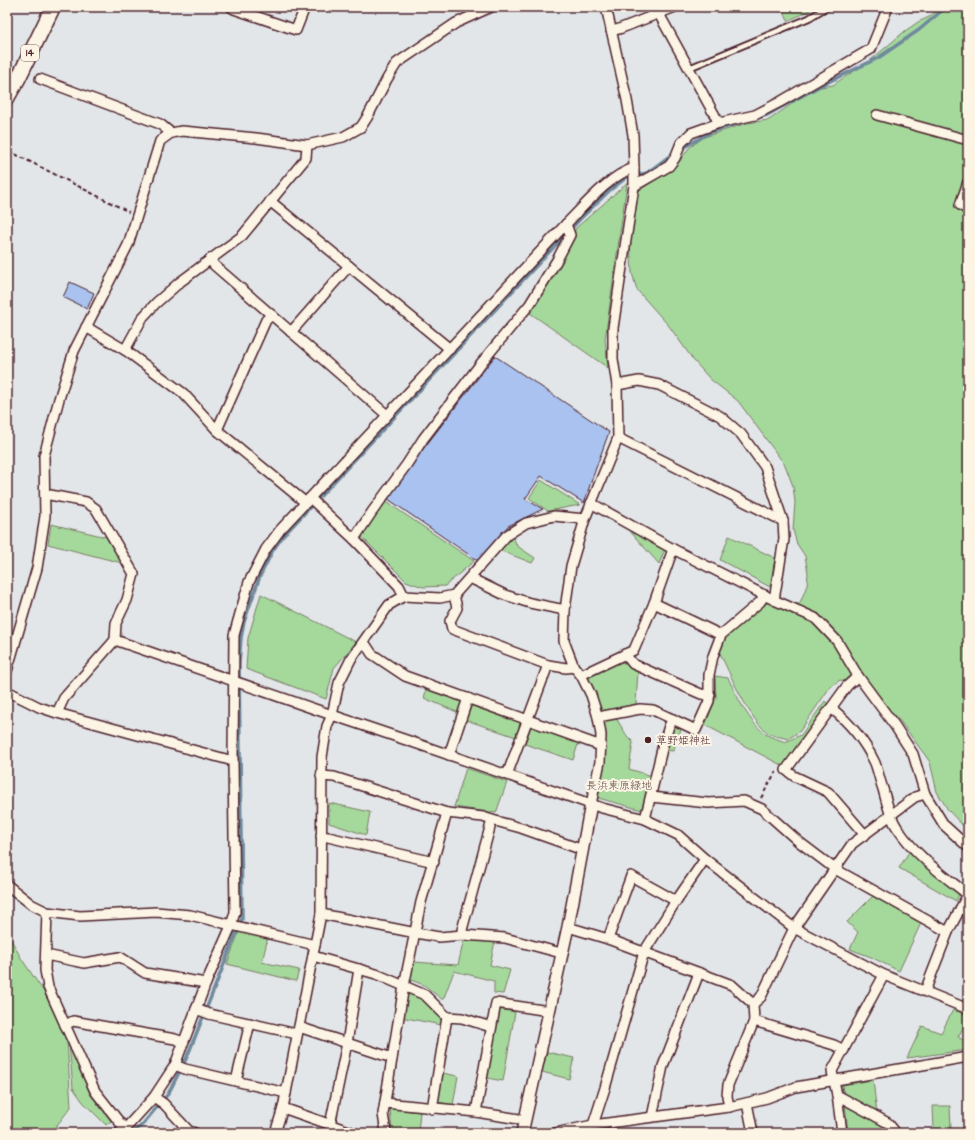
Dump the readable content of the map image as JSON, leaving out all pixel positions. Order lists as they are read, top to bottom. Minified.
{"streets":{"main road":["14"]},"parks":["長浜東原緑地"],"places":["草野姫神社"]}
